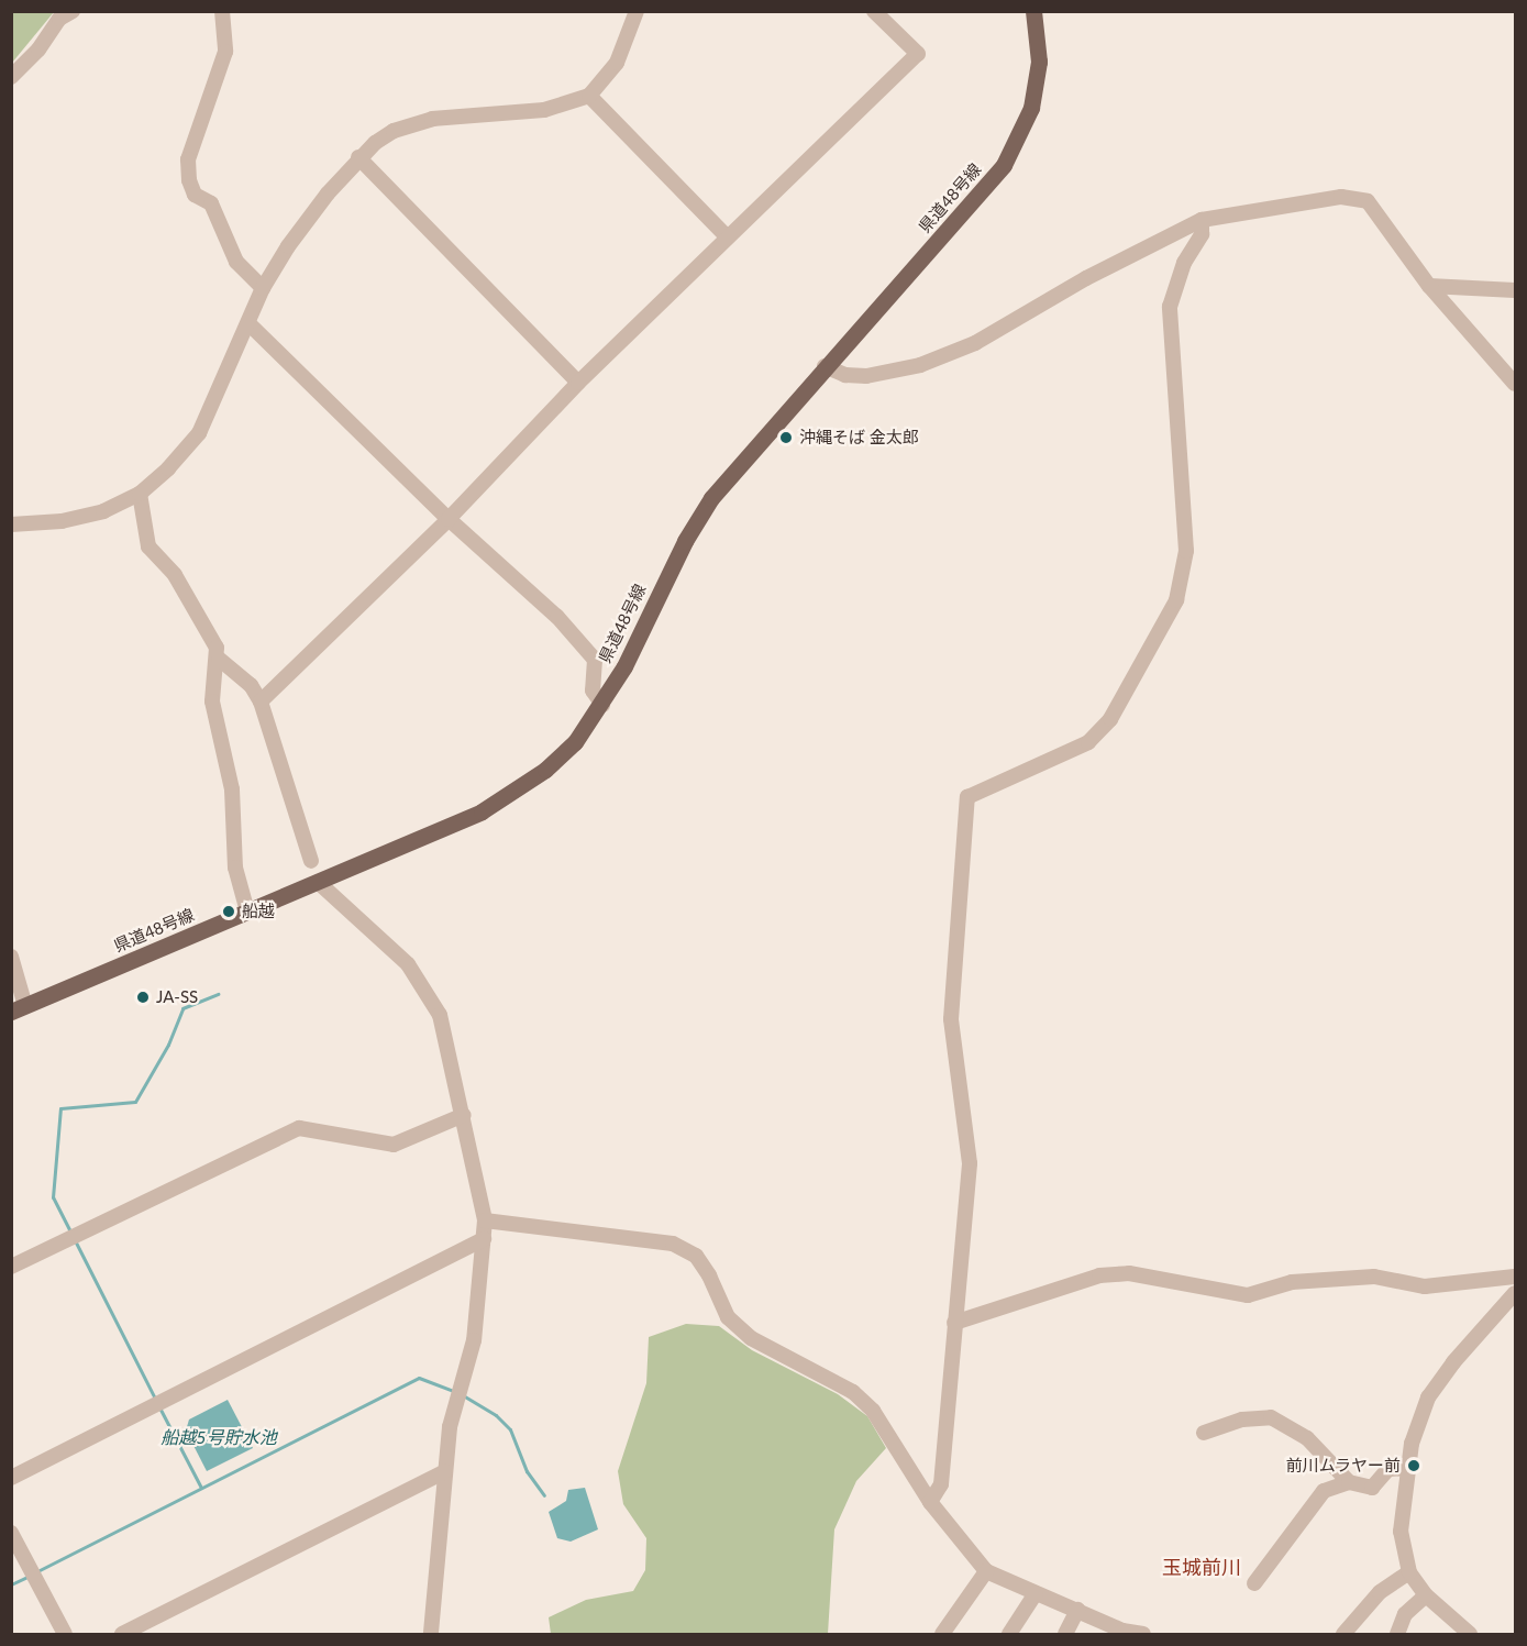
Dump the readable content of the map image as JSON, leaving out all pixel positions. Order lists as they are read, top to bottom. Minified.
{"streets":{"main road":["県道48号線"]},"districts":["玉城前川"],"water":["船越5号貯水池"],"places":["沖縄そば 金太郎","船越","JA-SS","前川ムラヤー前"]}
